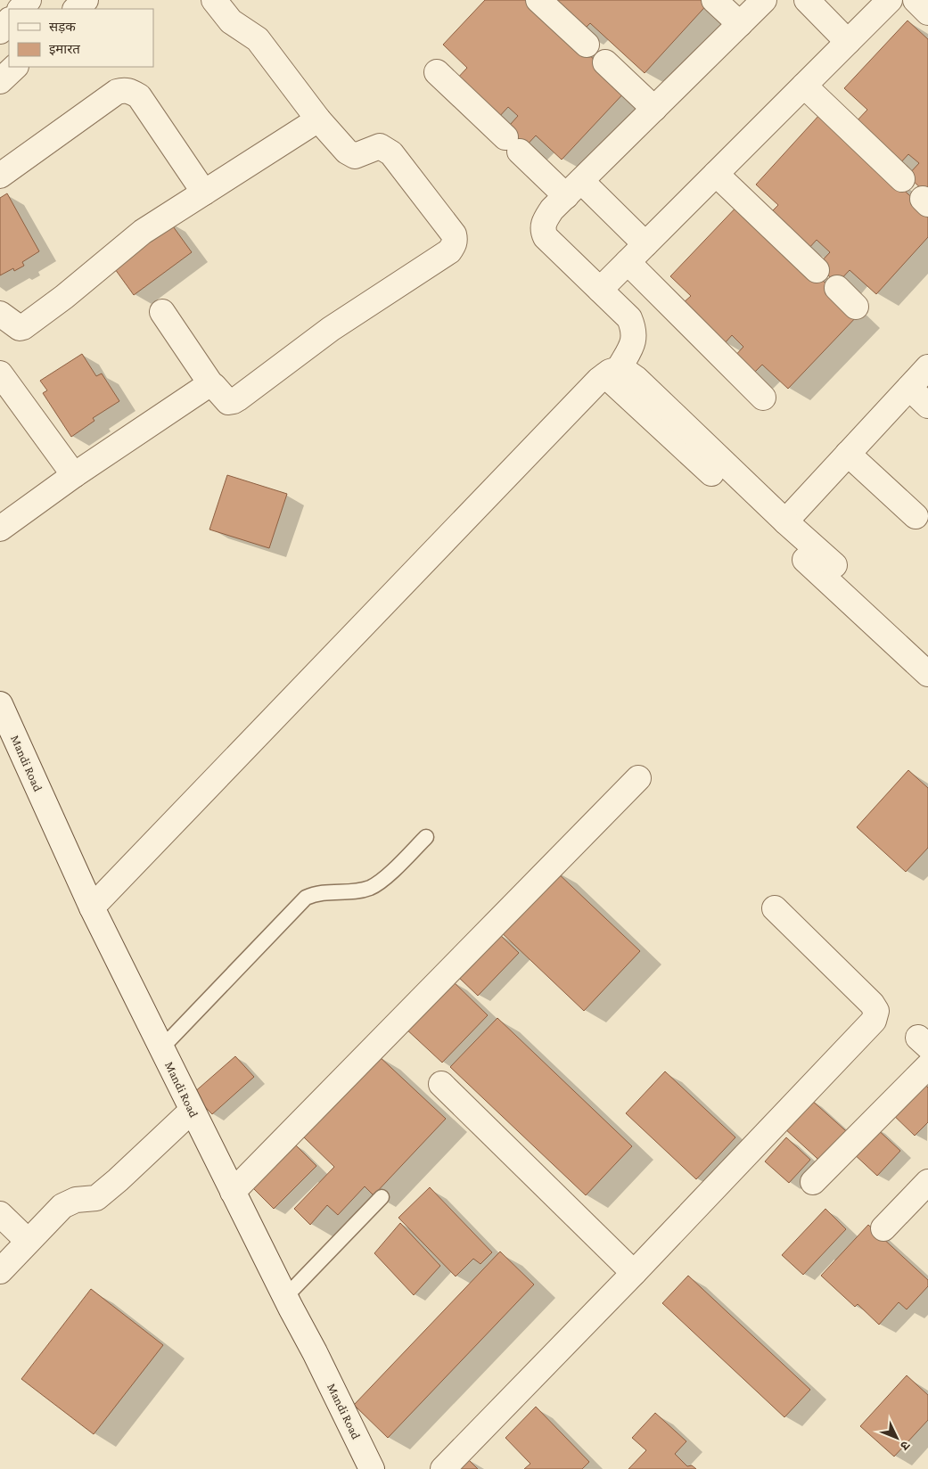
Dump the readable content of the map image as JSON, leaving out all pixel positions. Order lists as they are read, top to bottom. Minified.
{"streets":{"street":["Mandi Road"]},"legend":["सड़क","इमारत"],"north":"bottom right"}
